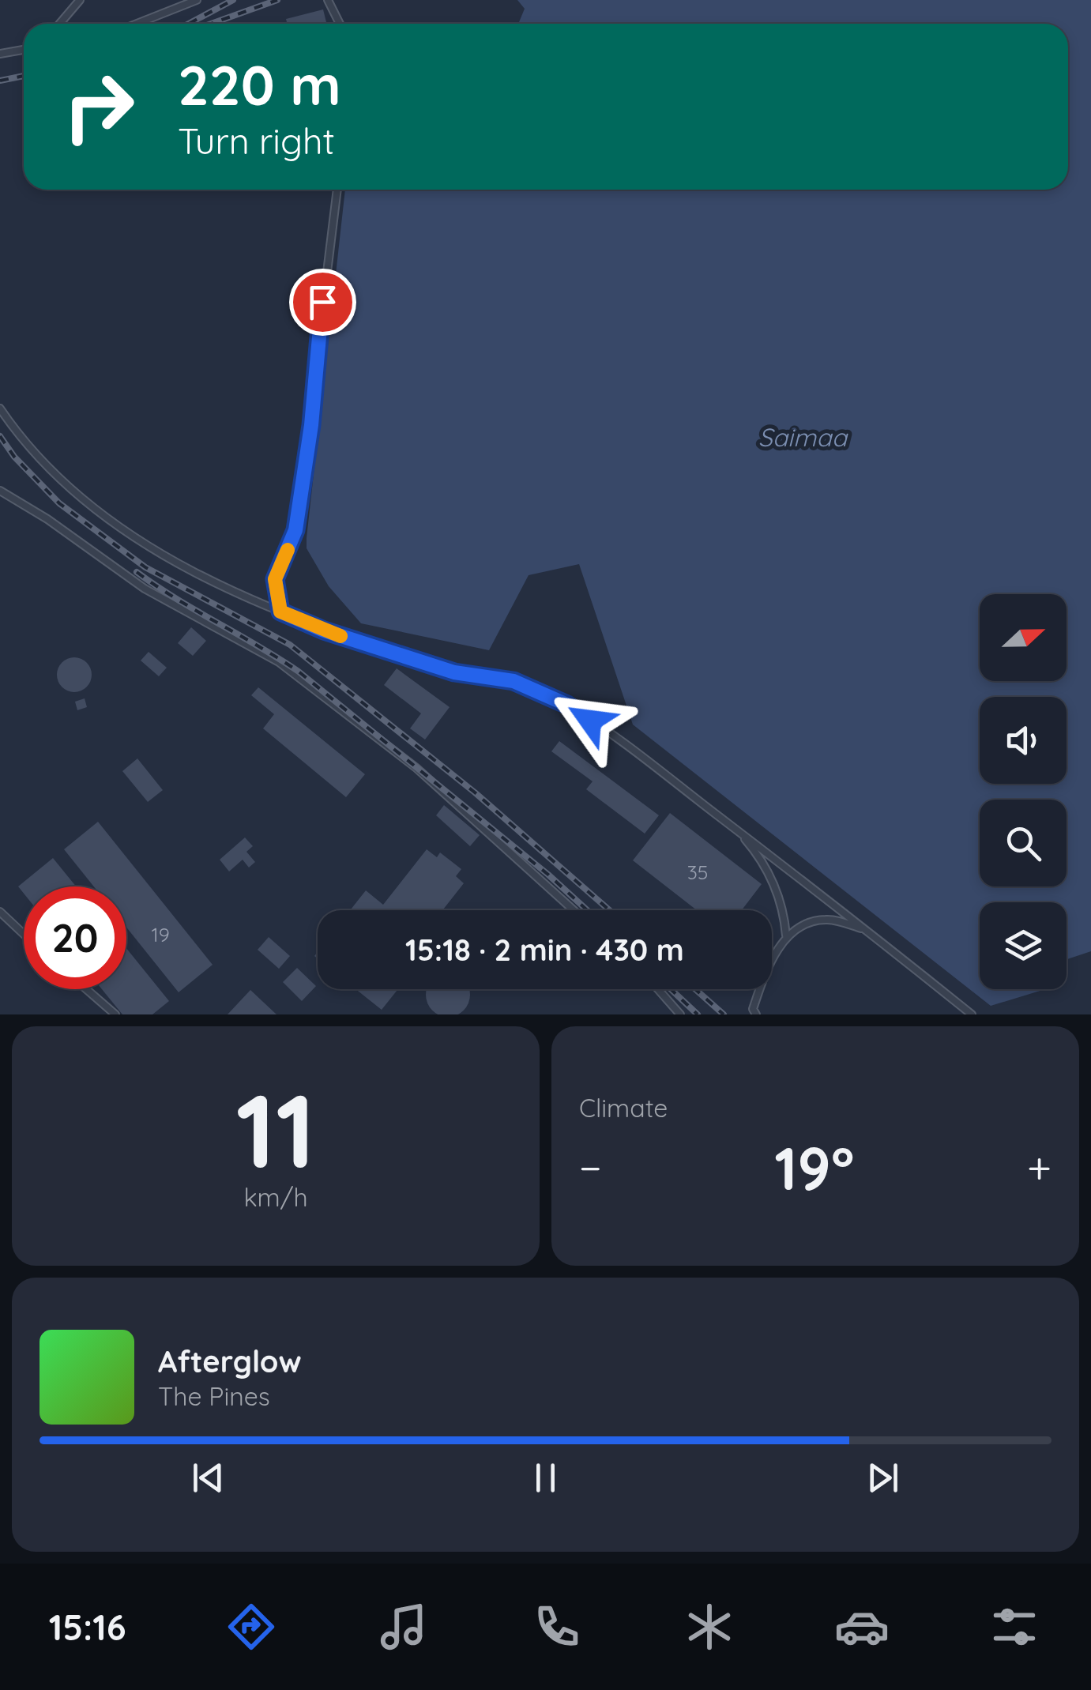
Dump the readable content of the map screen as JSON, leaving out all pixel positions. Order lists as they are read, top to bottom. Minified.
{"water":["Saimaa"],"house_numbers":["35","19"],"north":"right","page":{"turn":["220 m","Turn right"],"limit":"20","trip":"15:18 · 2 min · 430 m","tile":[["11","km/h"],"Climate"],"heat":["−","19°","+"],"song":["Afterglow","The Pines"],"tabs":"15:16"}}
